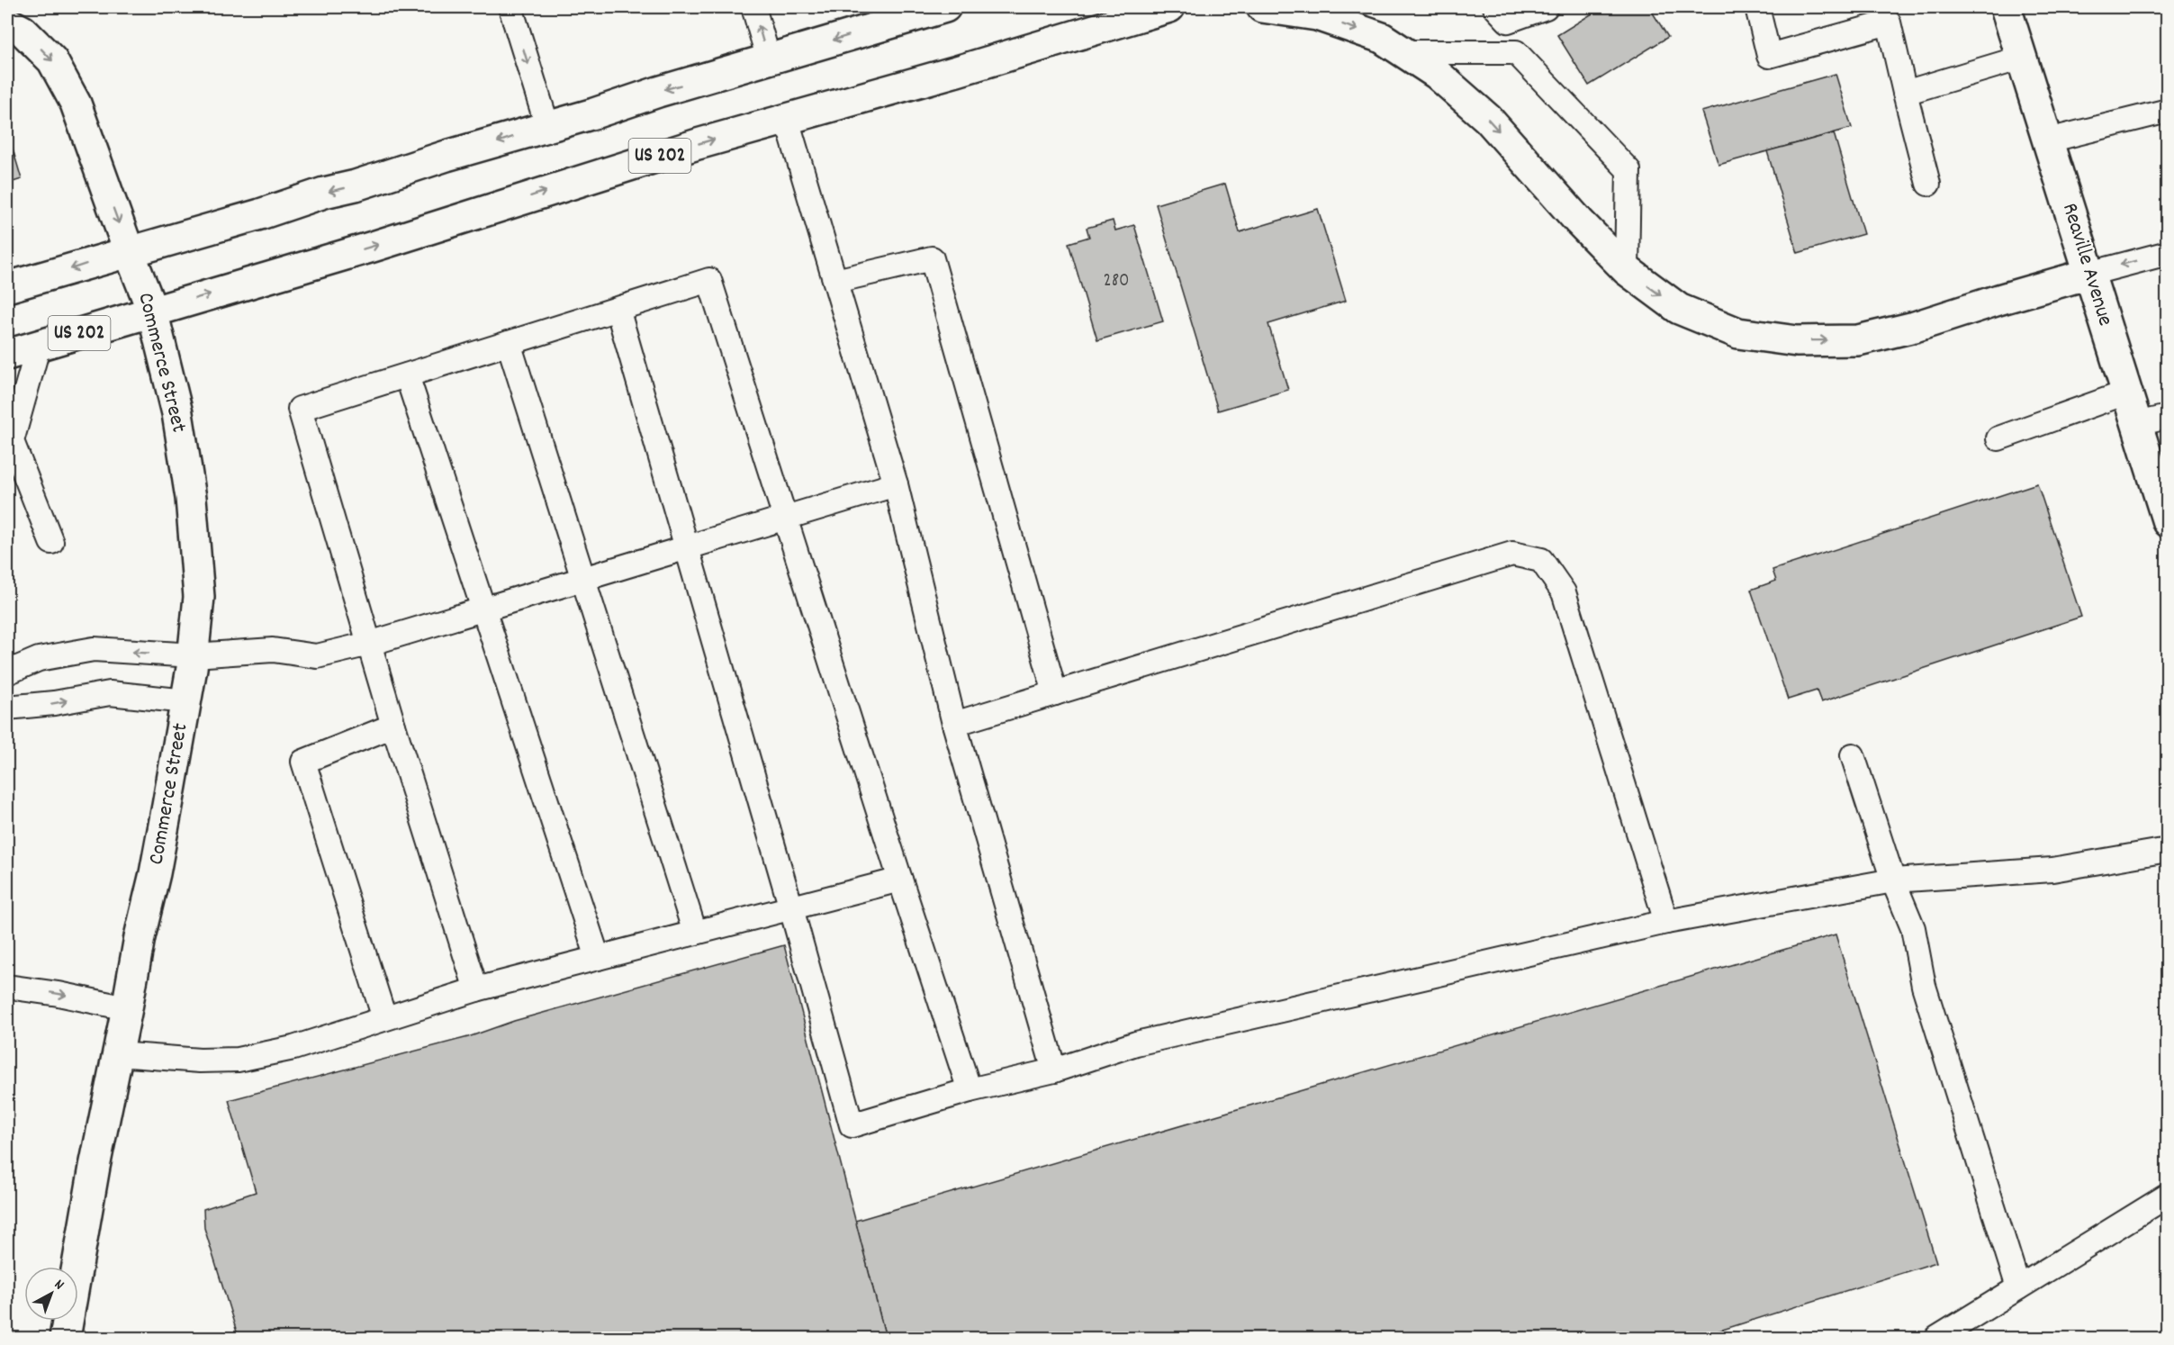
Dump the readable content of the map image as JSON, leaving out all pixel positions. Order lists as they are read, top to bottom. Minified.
{"streets":{"main road":["US 202","Reaville Avenue","Commerce Street"]},"crossings":[["US 202","Commerce Street"]],"house_numbers":["280"],"north":"top right"}
